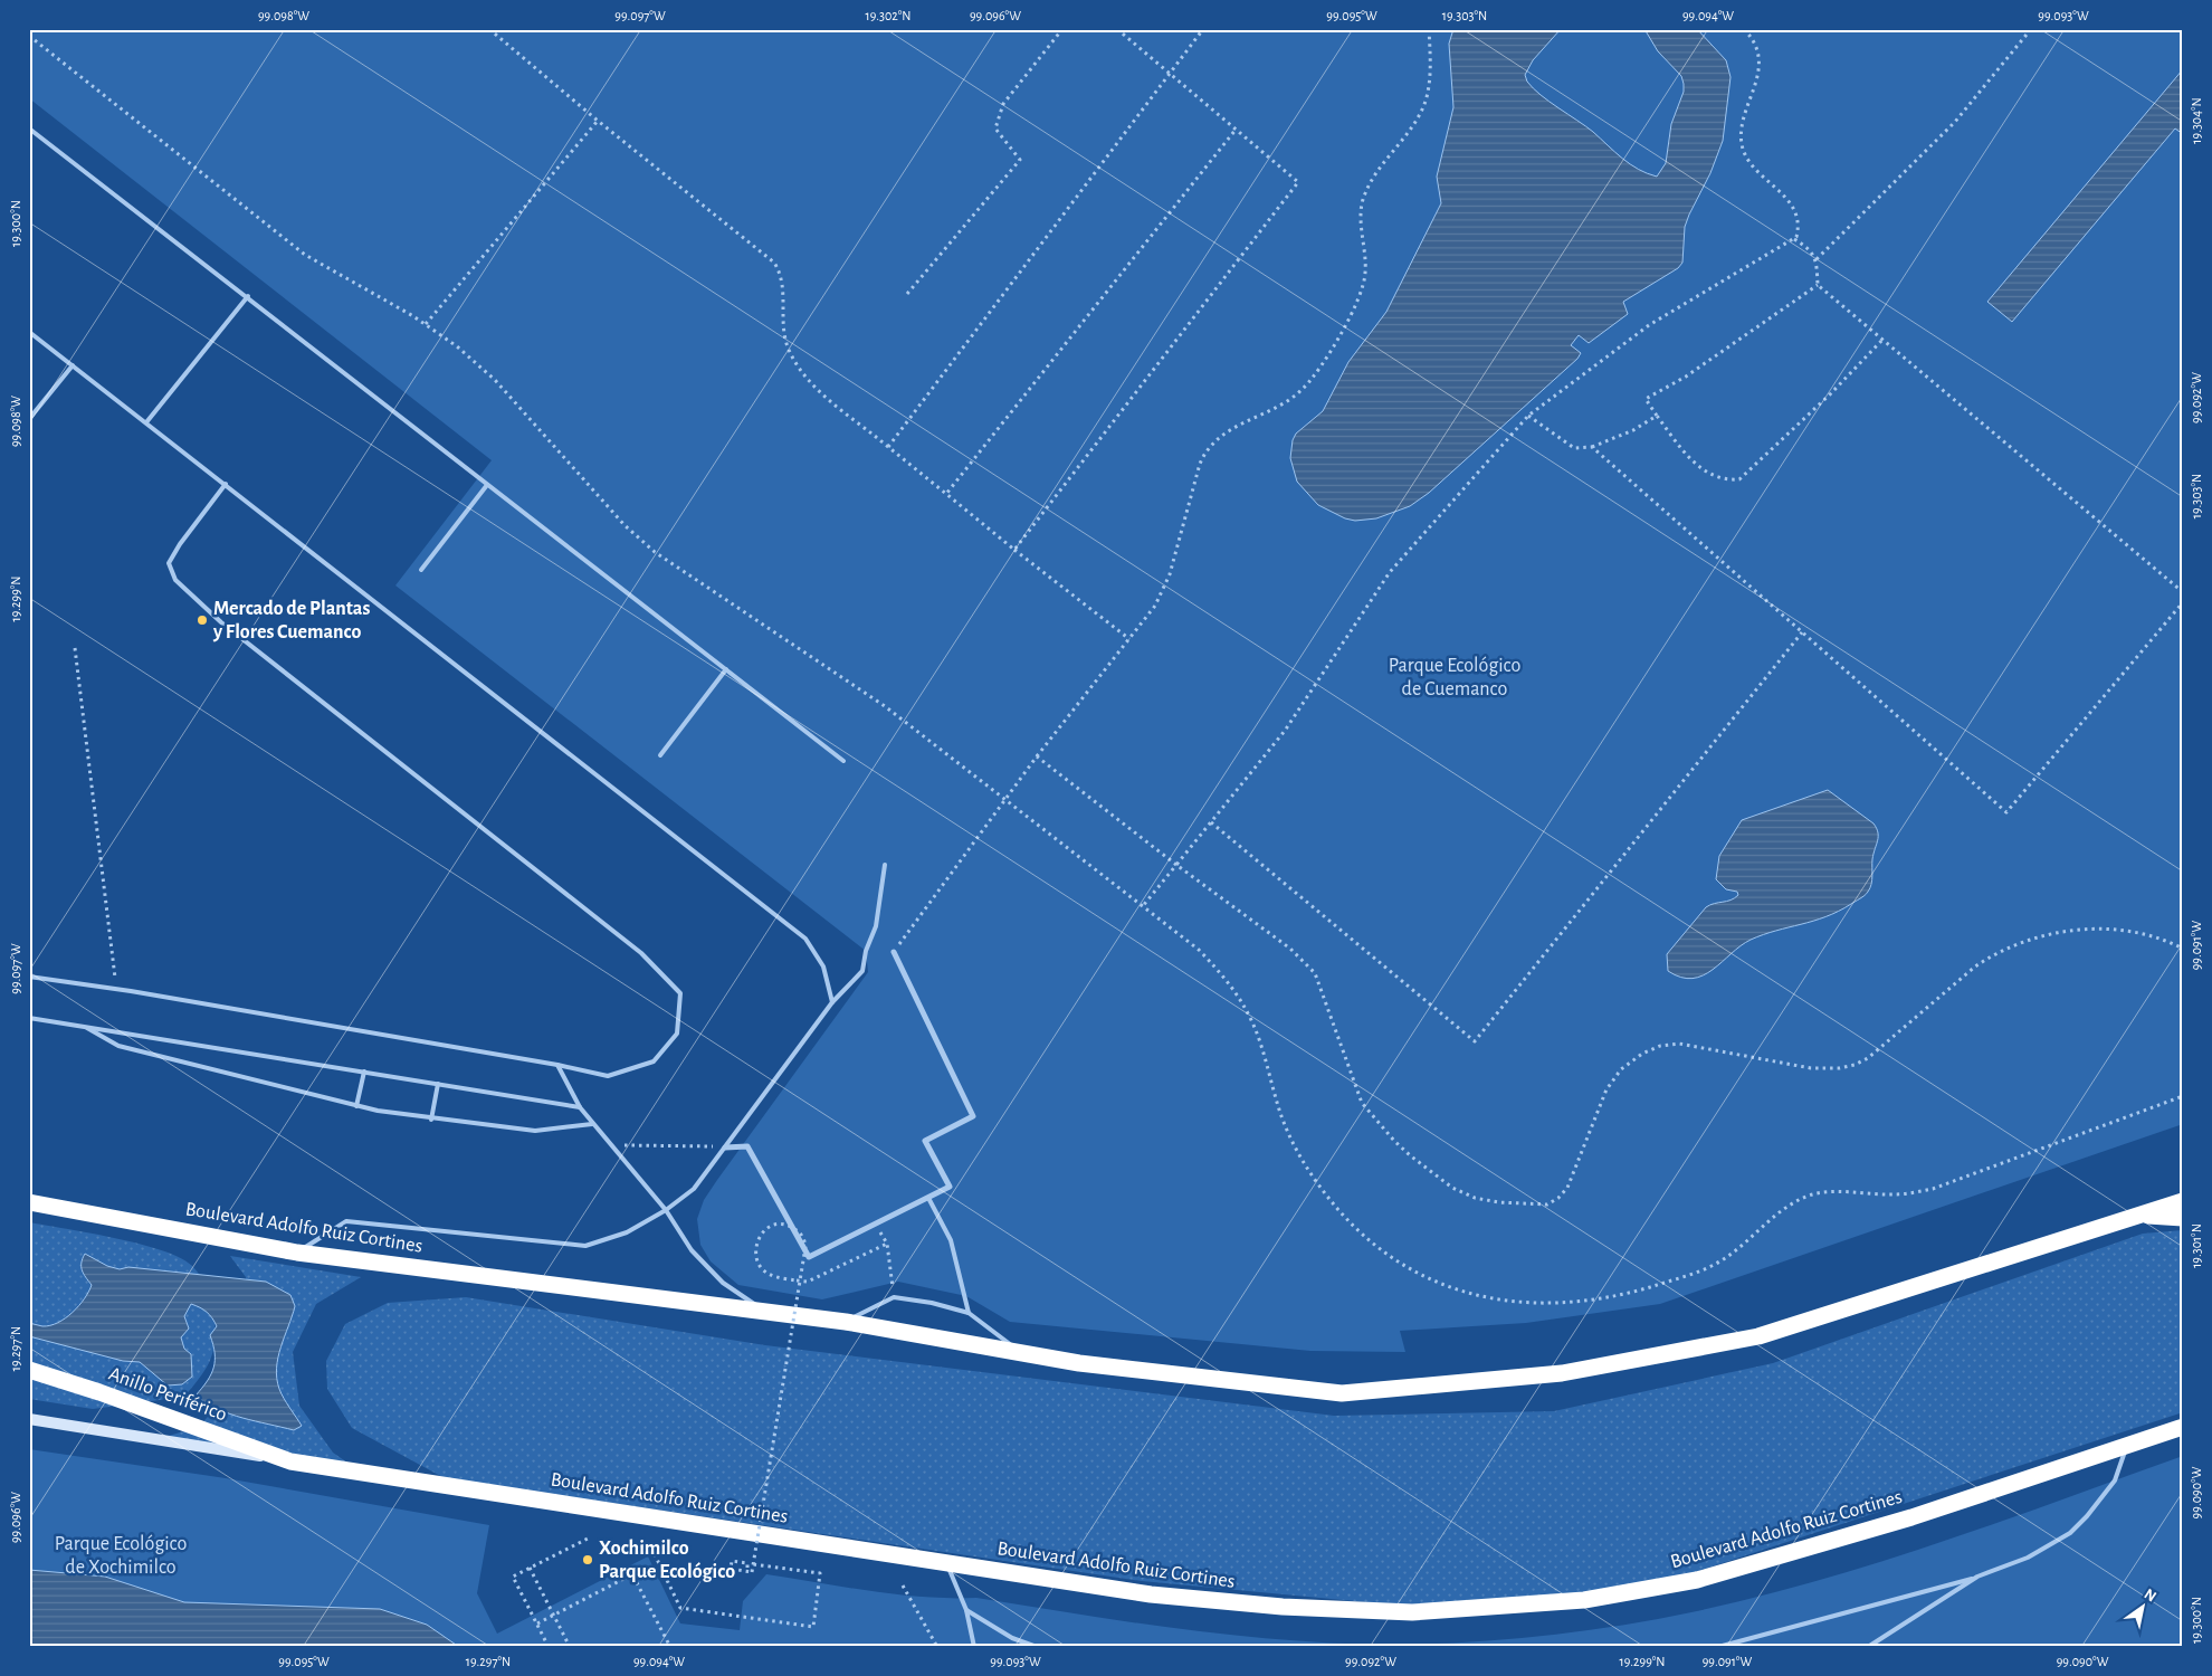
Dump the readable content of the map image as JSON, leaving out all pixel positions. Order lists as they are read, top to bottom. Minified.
{"streets":{"highway":["Boulevard Adolfo Ruiz Cortines","Anillo Periférico"]},"crossings":[["Boulevard Adolfo Ruiz Cortines","Anillo Periférico"]],"parks":["Parque Ecológico de Cuemanco","Parque Ecológico de Xochimilco"],"places":["Mercado de Plantas y Flores Cuemanco","Xochimilco Parque Ecológico"],"north":"top right","coordinates":["99.098°W","99.097°W","19.302°N","99.096°W","99.095°W","19.303°N","99.094°W","99.093°W","19.304°N","19.300°N","99.092°W","19.299°N","99.091°W","19.301°N","19.297°N","99.090°W"]}
